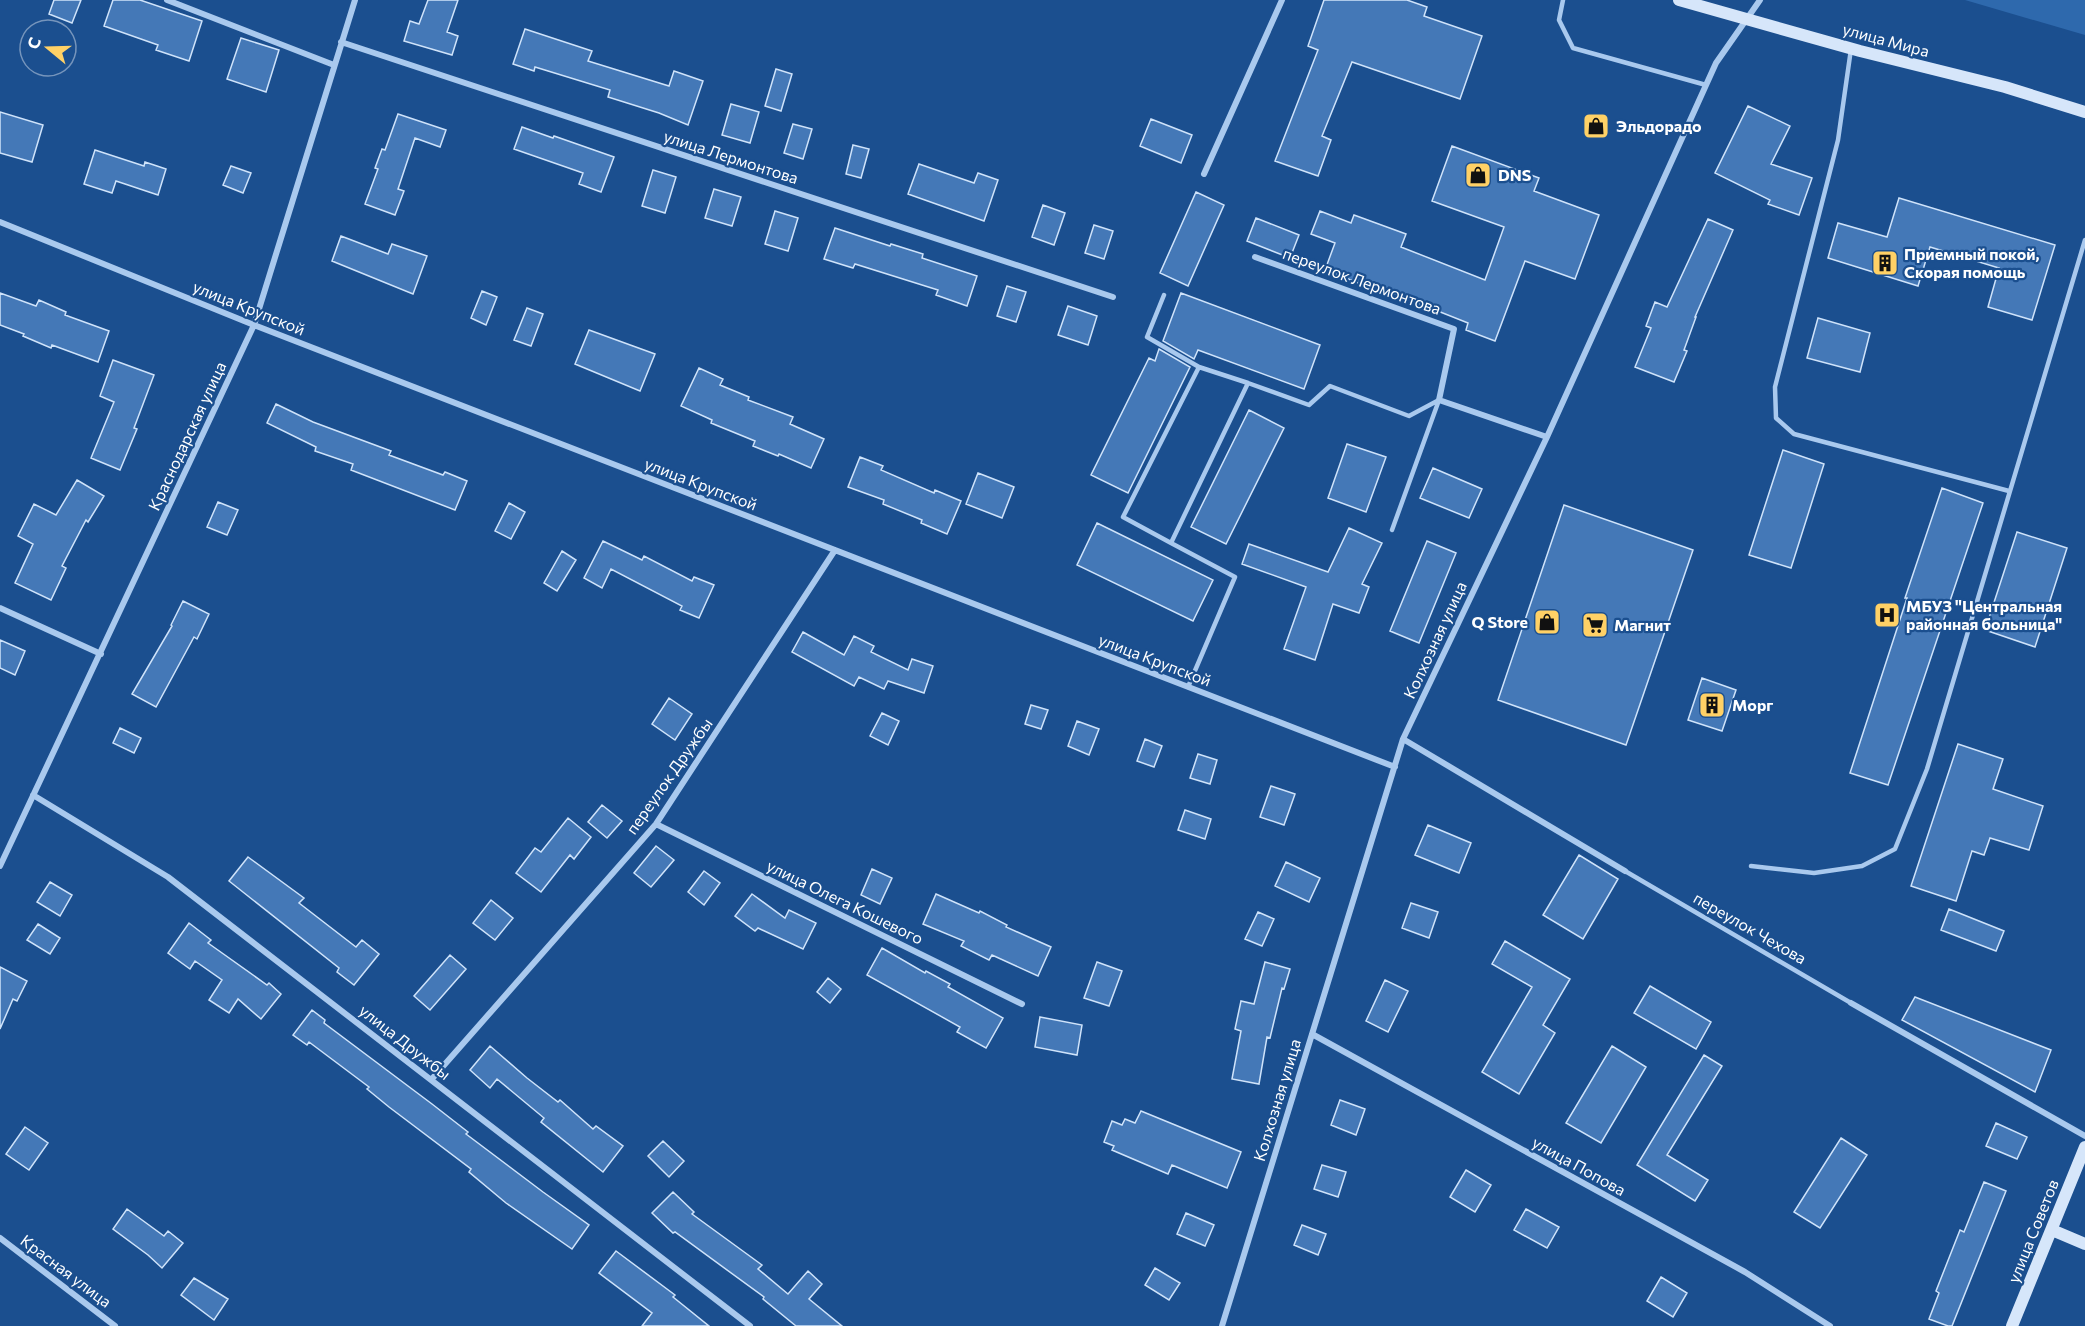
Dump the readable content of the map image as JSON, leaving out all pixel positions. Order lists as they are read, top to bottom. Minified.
{"streets":{"main road":["улица Мира","улица Советов"],"street":["улица Лермонтова","переулок Лермонтова","улица Крупской","Краснодарская улица","Колхозная улица","переулок Дружбы","улица Олега Кошевого","переулок Чехова","улица Дружбы","улица Попова","Красная улица"]},"crossings":[["улица Мира","Колхозная улица"],["улица Лермонтова","Краснодарская улица"],["улица Крупской","Краснодарская улица"],["улица Крупской","Колхозная улица"],["улица Крупской","переулок Дружбы"],["Краснодарская улица","улица Дружбы"],["Колхозная улица","переулок Чехова"],["Колхозная улица","улица Попова"],["переулок Дружбы","улица Олега Кошевого"],["переулок Дружбы","улица Дружбы"]],"places":{"shop":["Эльдорадо","DNS","Q Store"],"building":["Приемный покой, Скорая помощь","Морг"],"hospital":["МБУЗ \"Центральная районная больница\""],"supermarket":["Магнит"]},"north":"left"}
